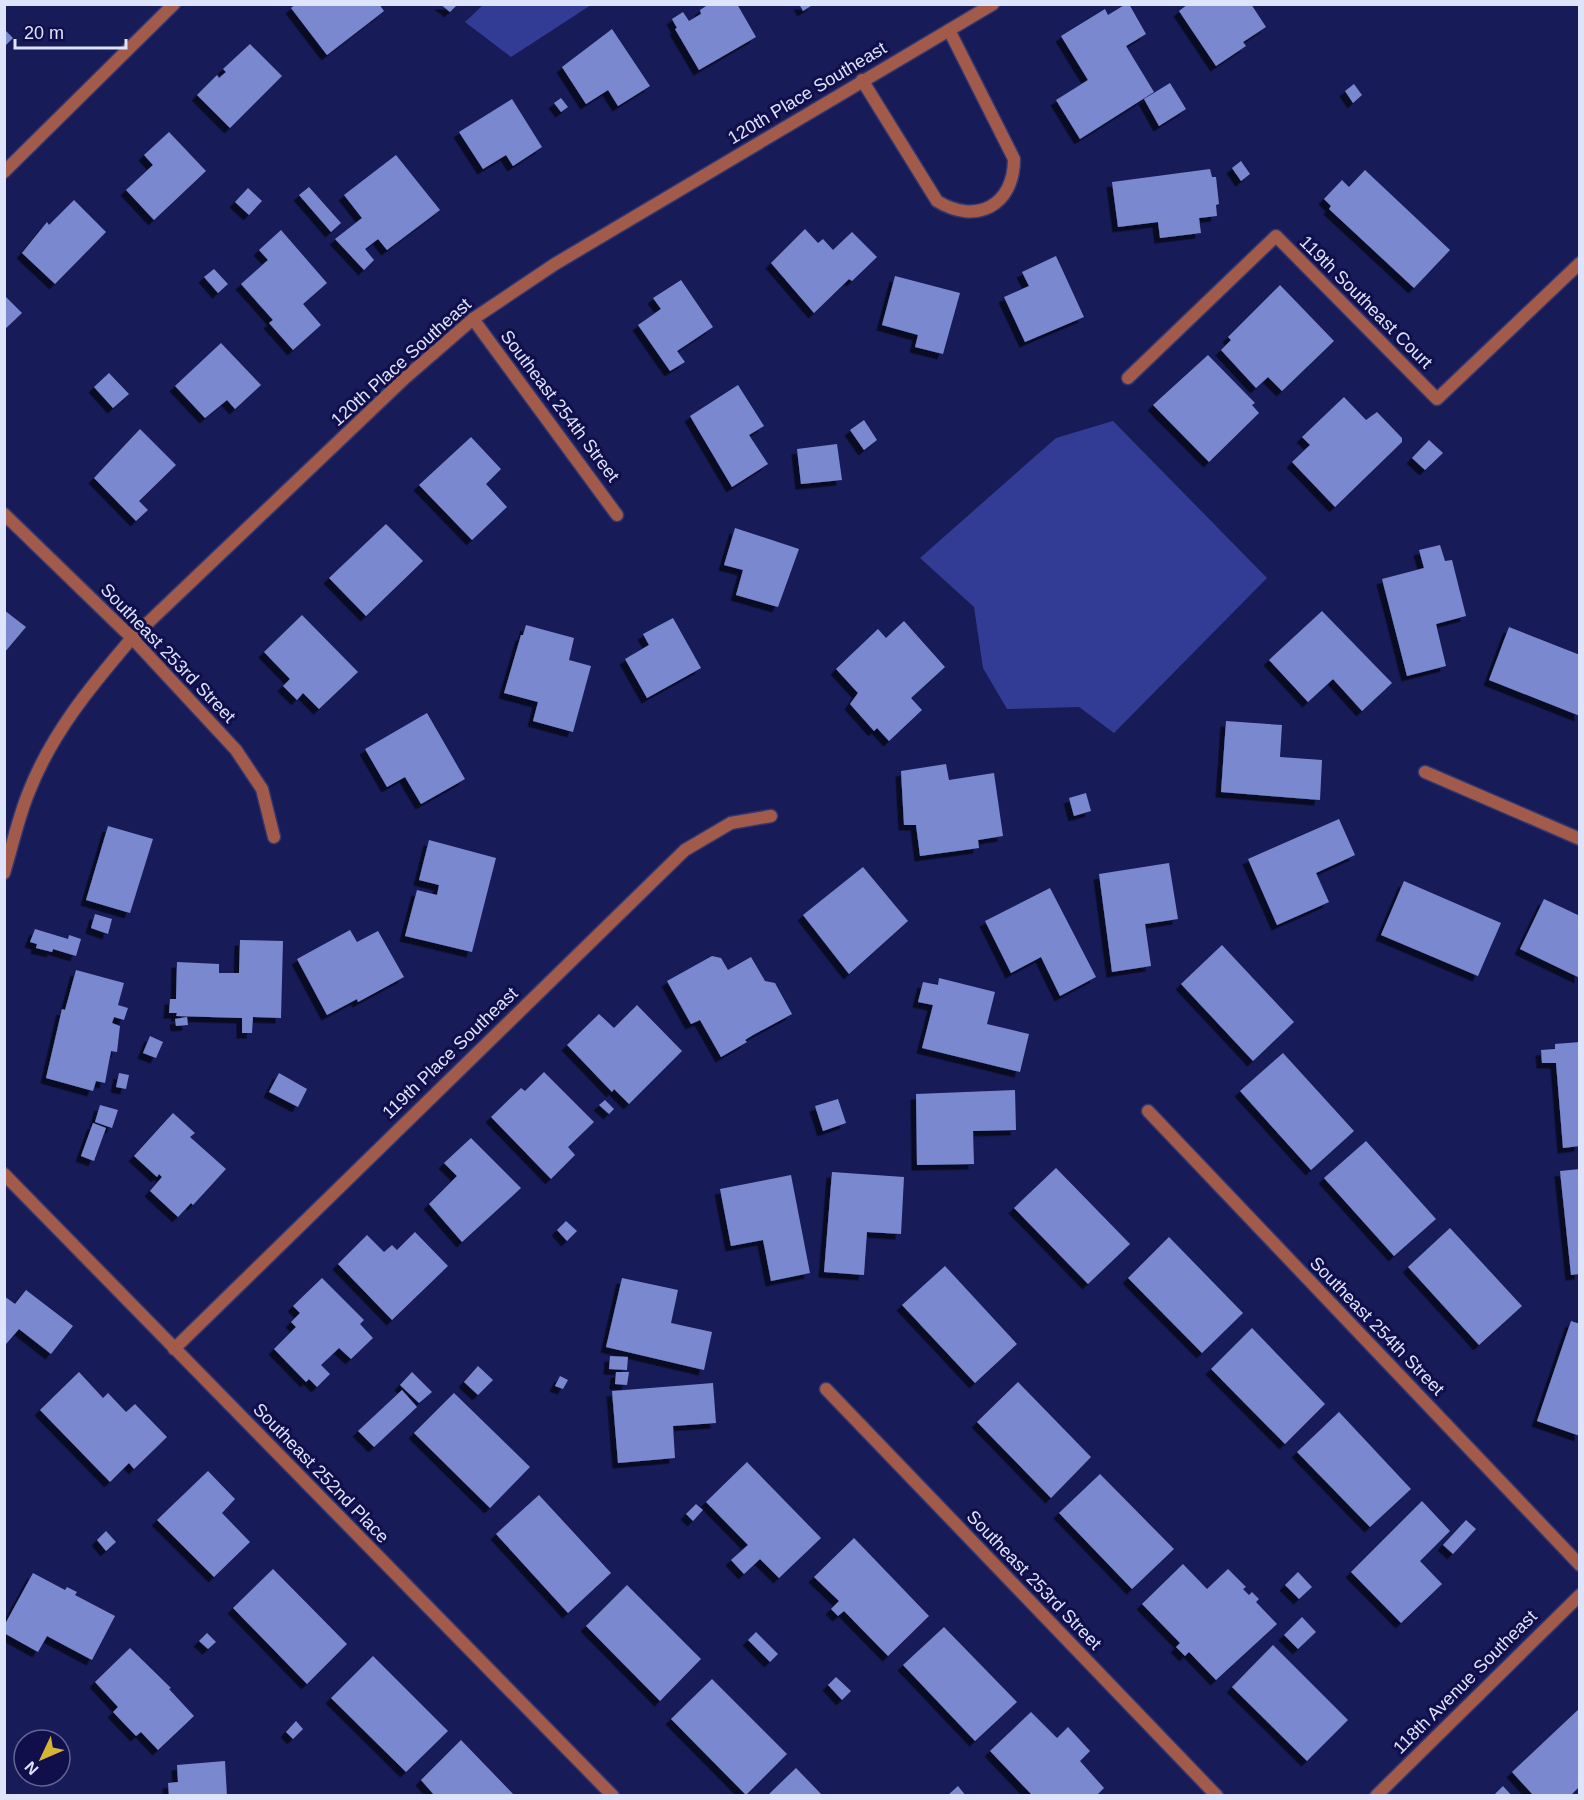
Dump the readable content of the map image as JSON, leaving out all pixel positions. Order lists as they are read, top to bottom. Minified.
{"streets":{"street":["120th Place Southeast","119th Southeast Court","Southeast 254th Street","Southeast 253rd Street","119th Place Southeast","Southeast 252nd Place","118th Avenue Southeast"]},"crossings":[["120th Place Southeast","Southeast 254th Street"],["120th Place Southeast","Southeast 253rd Street"],["119th Place Southeast","Southeast 252nd Place"]],"scale_bar":"20 m","north":"bottom left"}
